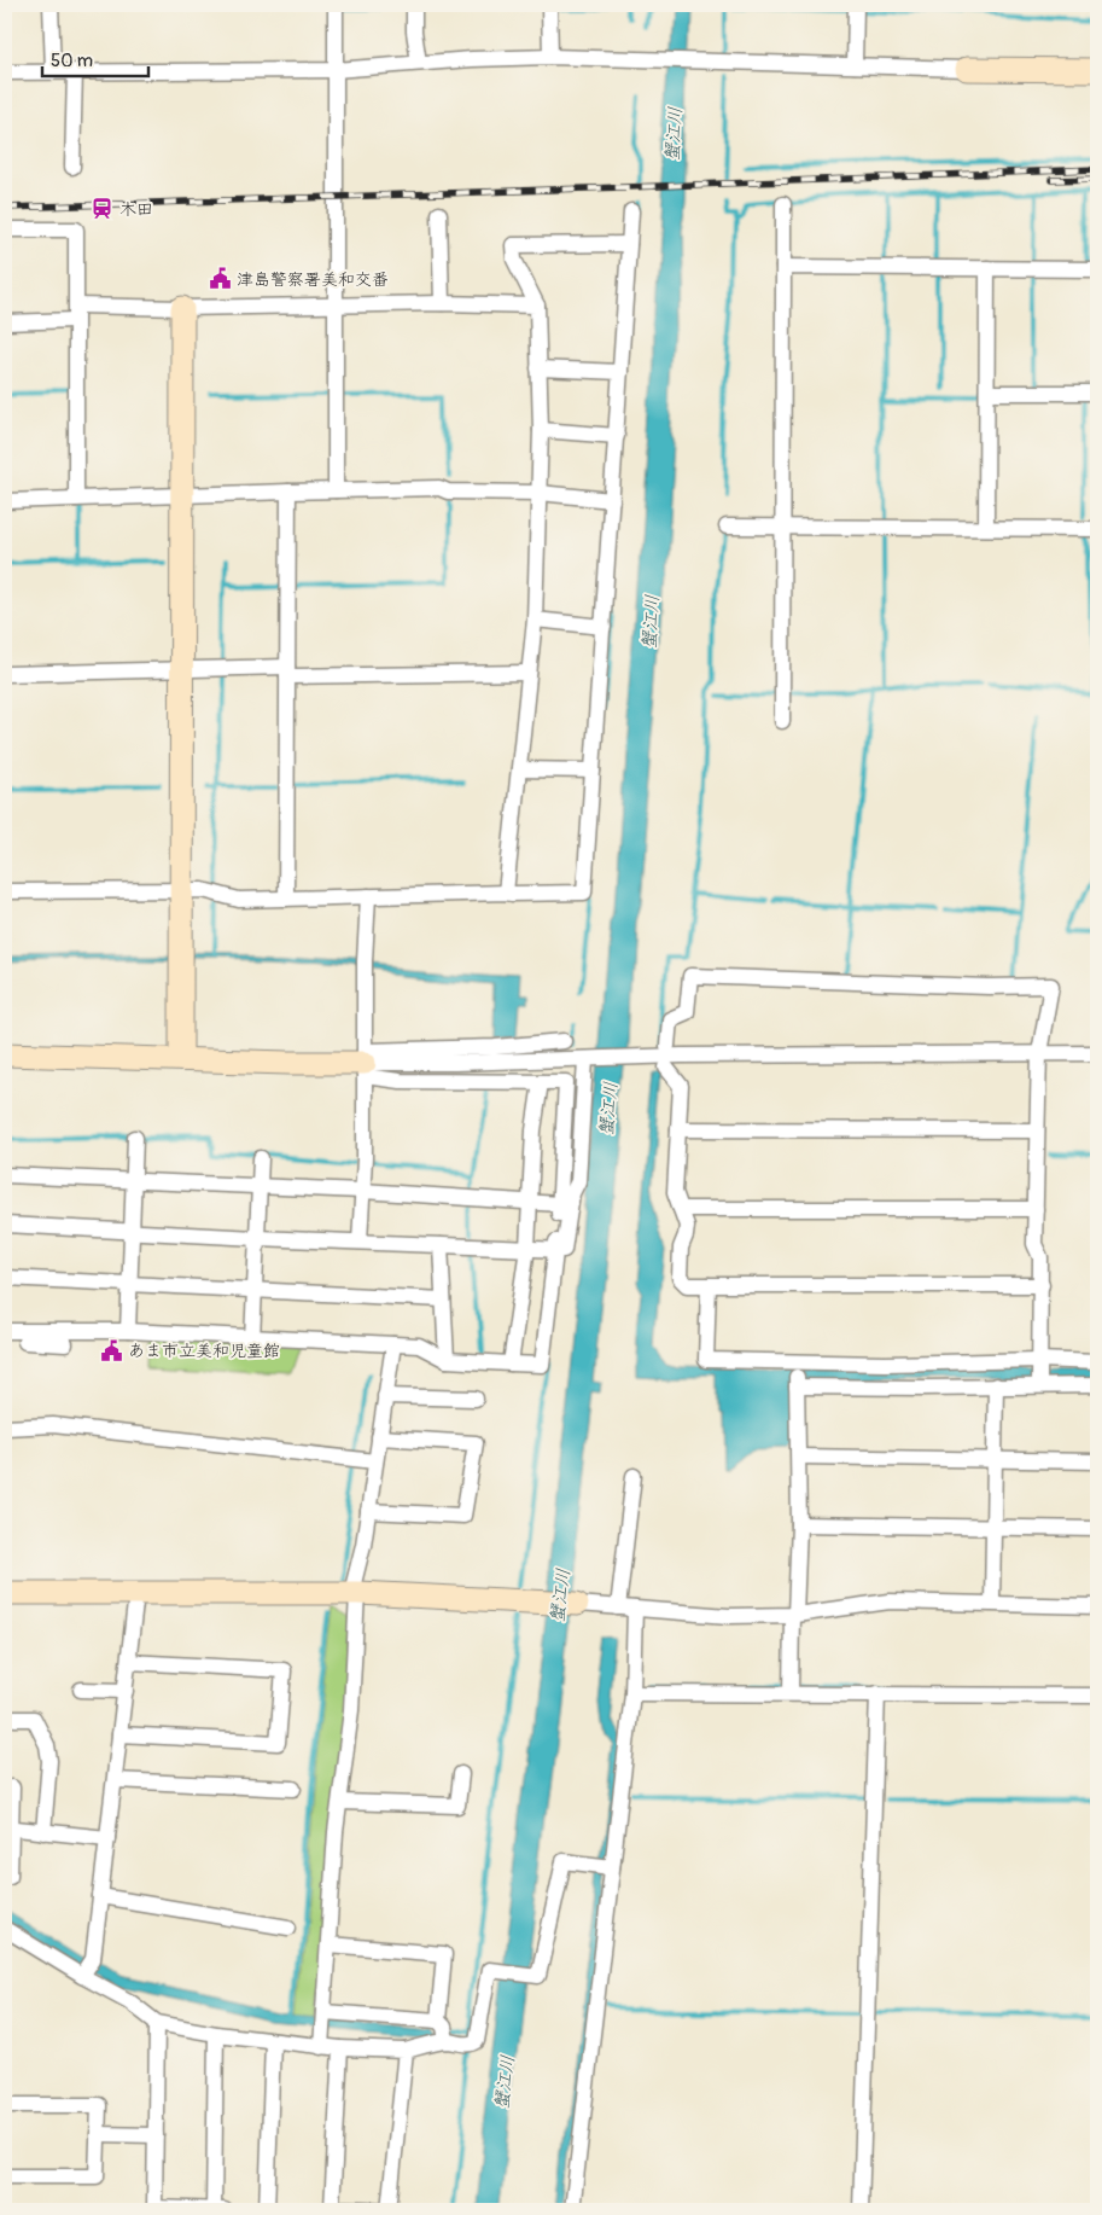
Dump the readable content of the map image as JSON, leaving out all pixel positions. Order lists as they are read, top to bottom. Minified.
{"water":["蟹江川"],"places":{"station":["木田"],"public building":["津島警察署美和交番","あま市立美和児童館"]},"scale_bar":"50 m"}
